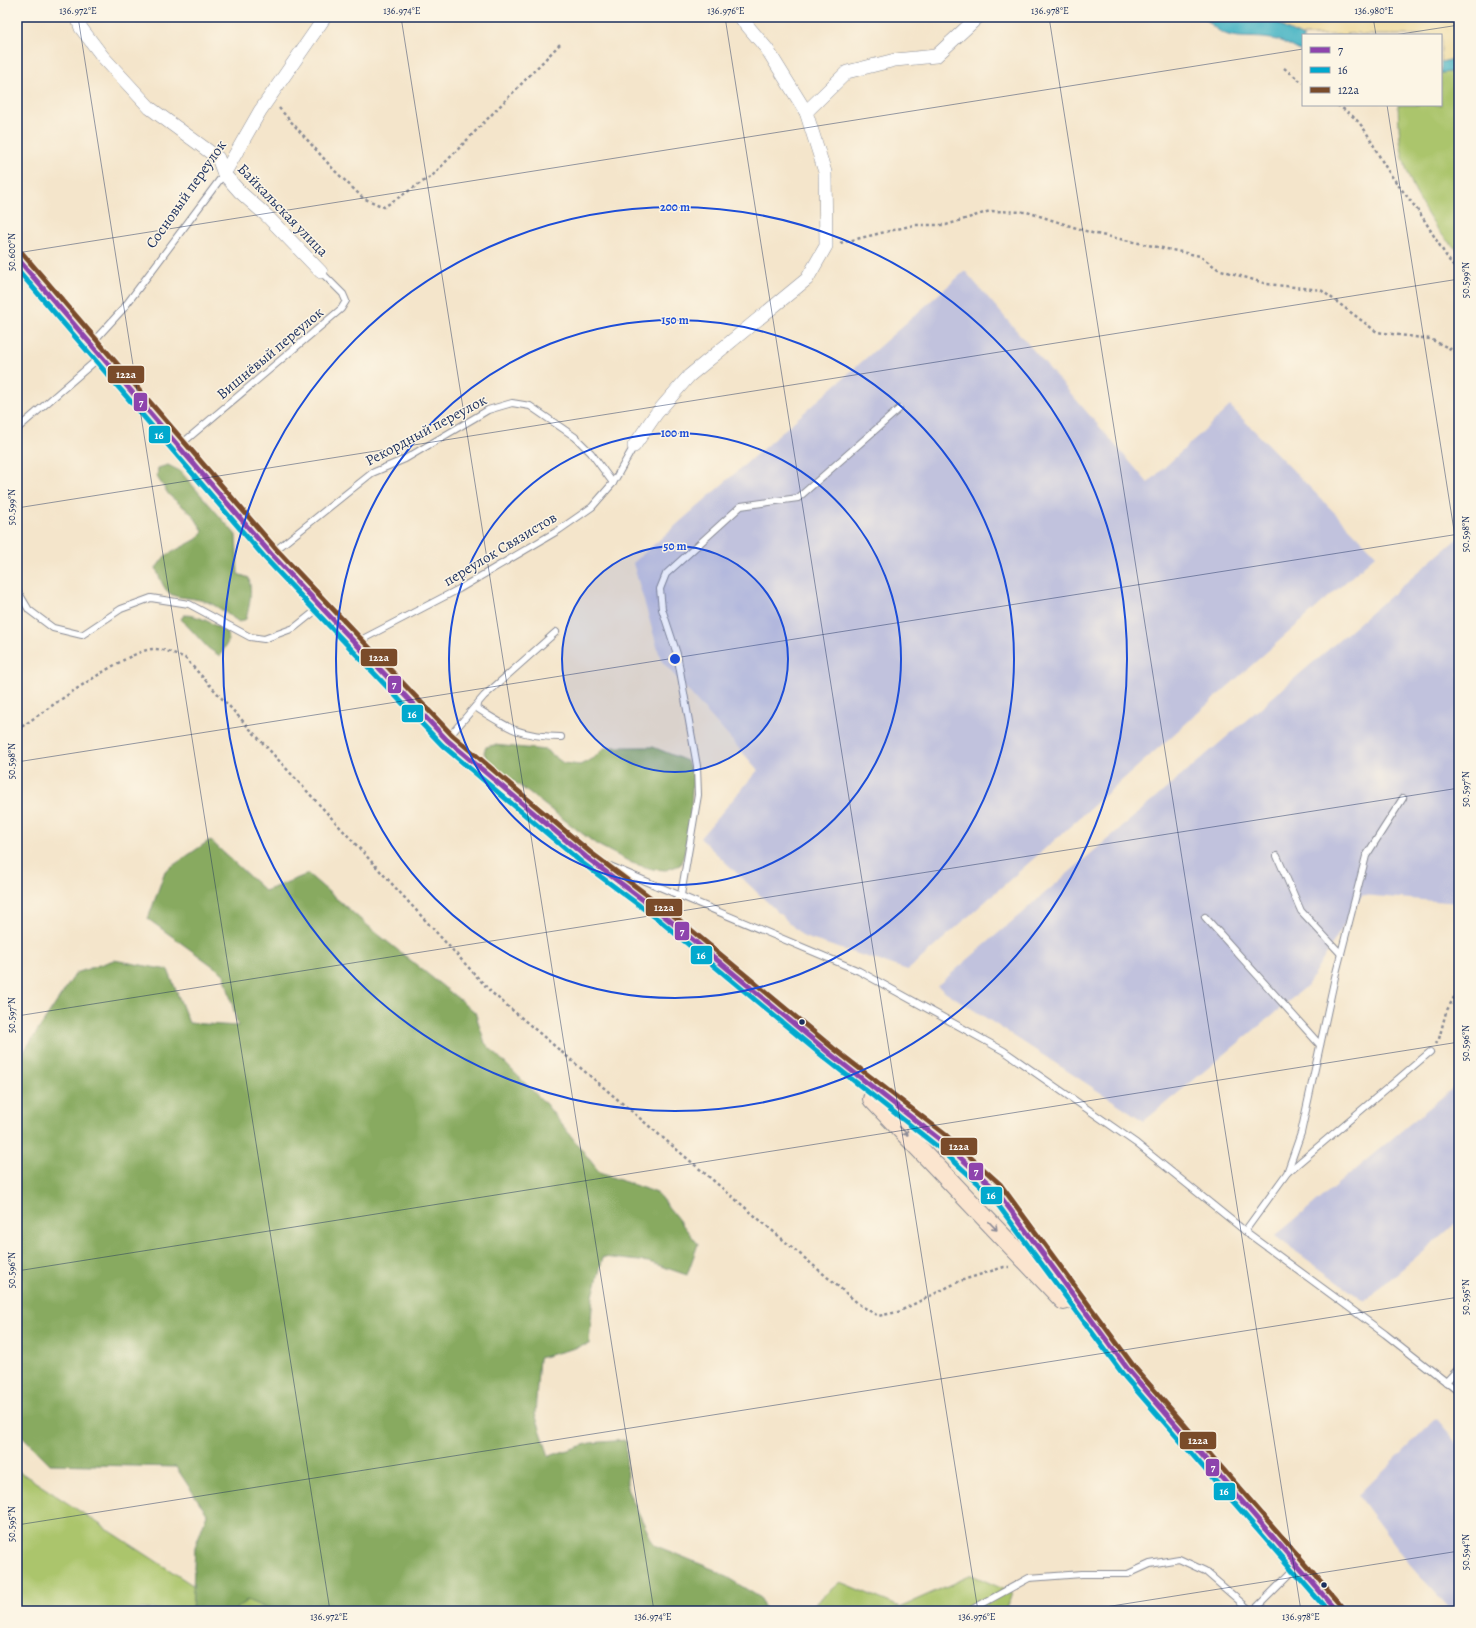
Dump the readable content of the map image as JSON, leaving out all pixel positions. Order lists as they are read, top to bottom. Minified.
{"streets":{"street":["Сосновый переулок","Байкальская улица"],"lane":["Вишнёвый переулок","Рекордный переулок","переулок Связистов"]},"crossings":[["Сосновый переулок","Байкальская улица"],["Байкальская улица","Вишнёвый переулок"],["Рекордный переулок","переулок Связистов"]],"lines":["transit line 122а","transit line 7","transit line 16"],"legend":["7","16","122а"],"coordinates":["136.972°E","136.974°E","136.976°E","136.978°E","136.980°E","50.600°N","50.599°N","50.598°N","50.597°N","50.596°N","50.595°N","50.594°N"],"rings":["200 m","150 m","100 m","50 m"]}
